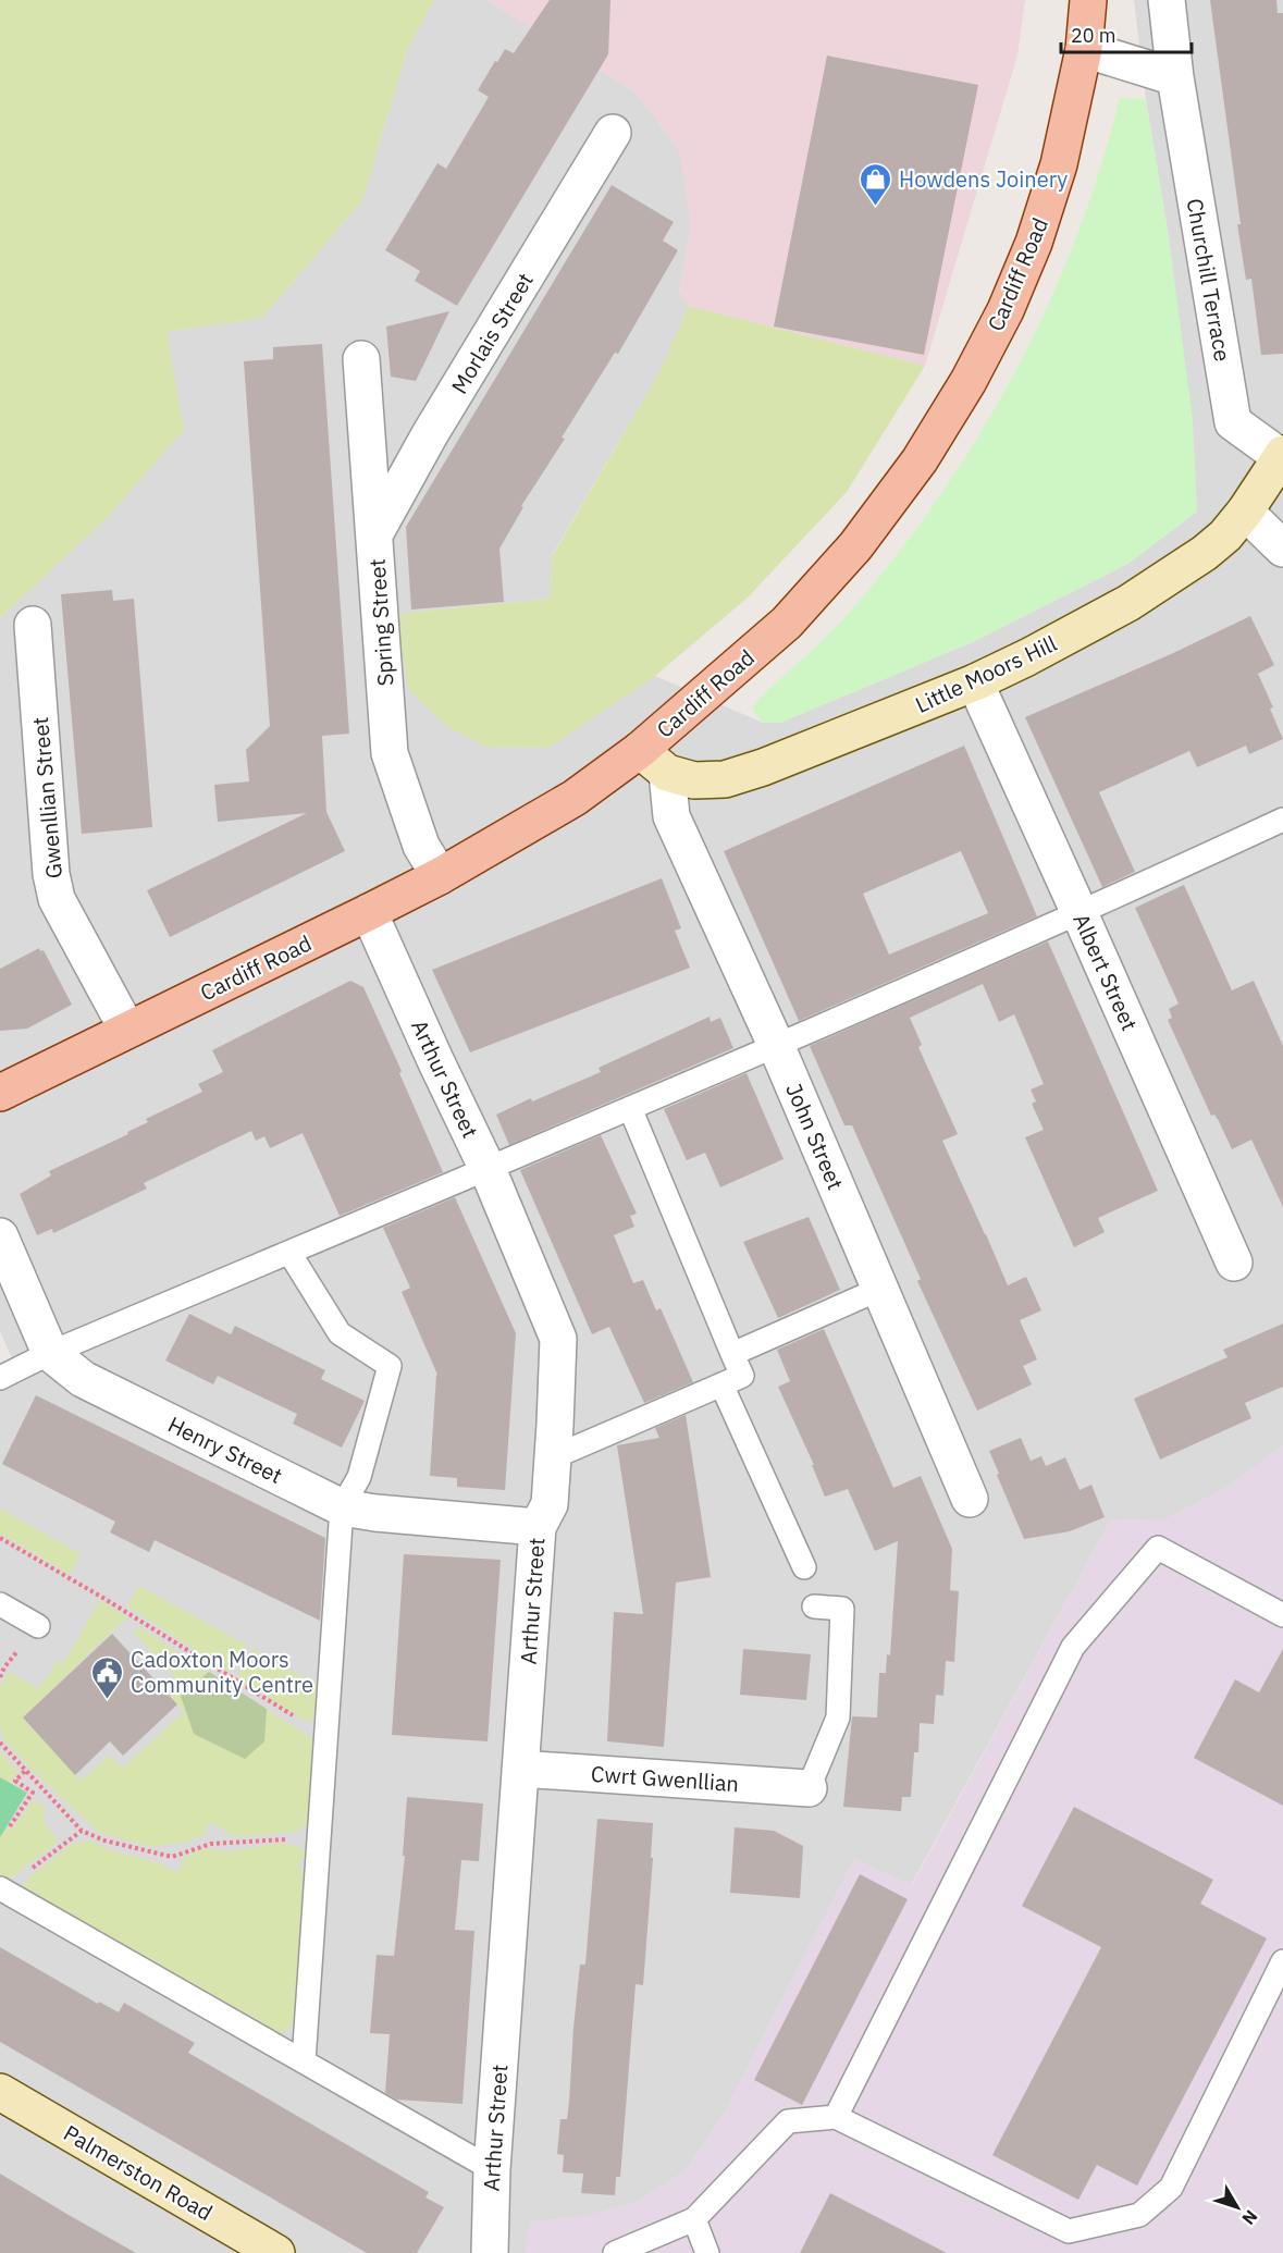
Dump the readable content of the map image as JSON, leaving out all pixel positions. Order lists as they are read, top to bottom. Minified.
{"streets":{"main road":["Cardiff Road"],"street":["Churchill Terrace","Morlais Street","Spring Street","Little Moors Hill","Gwenllian Street","Albert Street","Arthur Street","John Street","Henry Street","Cwrt Gwenllian","Palmerston Road"]},"crossings":[["Cardiff Road","Spring Street"],["Cardiff Road","Little Moors Hill"],["Cardiff Road","Gwenllian Street"],["Cardiff Road","Arthur Street"],["Churchill Terrace","Little Moors Hill"],["Morlais Street","Spring Street"],["Little Moors Hill","Albert Street"],["Little Moors Hill","John Street"],["Arthur Street","Henry Street"],["Arthur Street","Cwrt Gwenllian"]],"places":{"shop":["Howdens Joinery"],"public building":["Cadoxton Moors Community Centre"]},"scale_bar":"20 m","north":"bottom right"}
